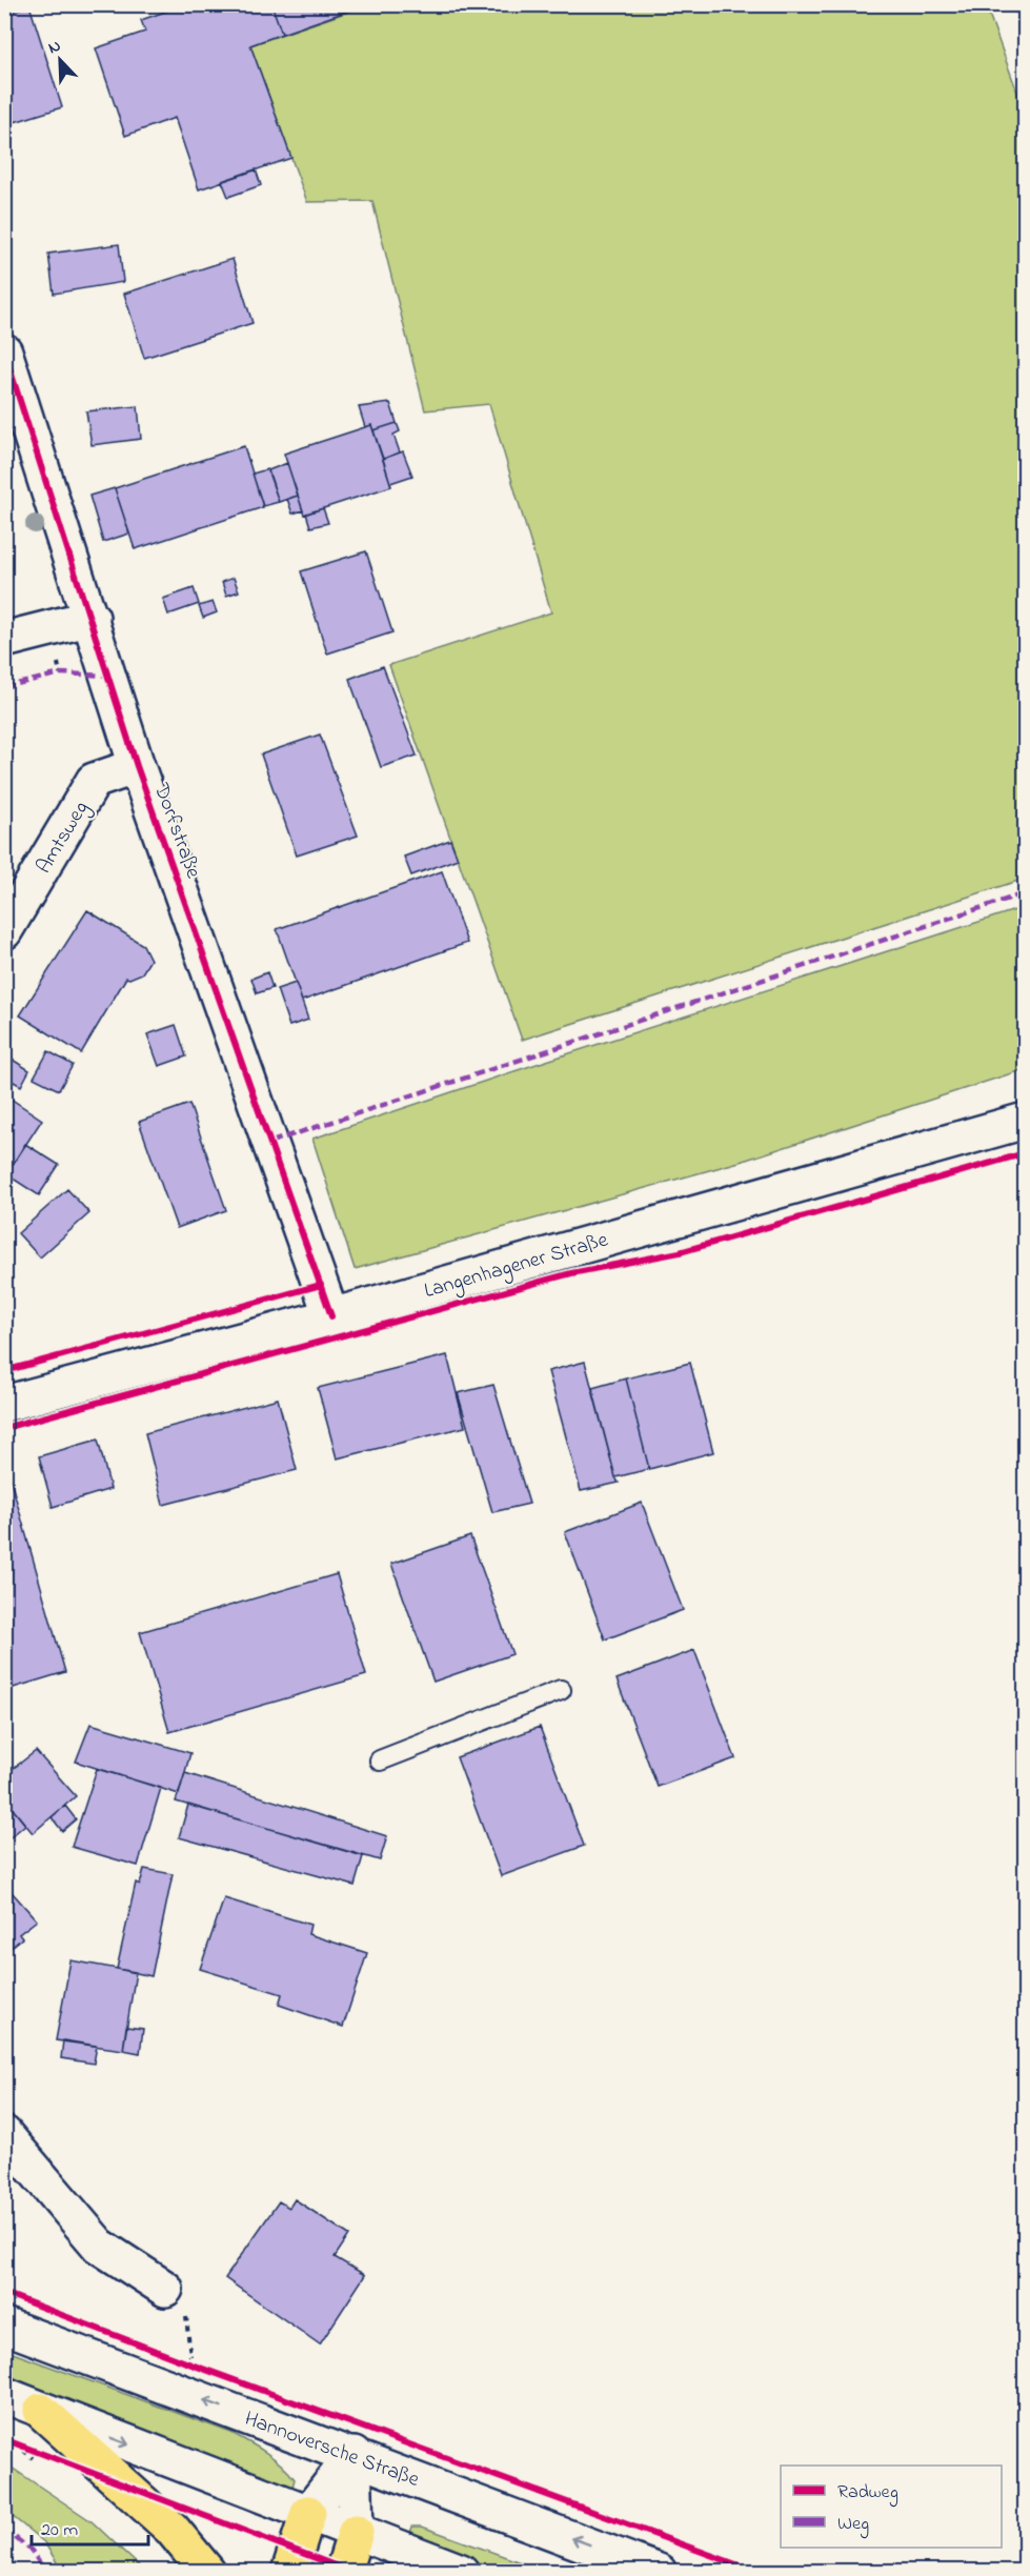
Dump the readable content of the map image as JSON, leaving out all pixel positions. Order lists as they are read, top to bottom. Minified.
{"streets":{"main road":["Dorfstraße","Amtsweg","Langenhagener Straße","Hannoversche Straße"]},"crossings":[["Dorfstraße","Amtsweg"],["Dorfstraße","Langenhagener Straße"]],"legend":["Radweg","Weg"],"scale_bar":"20 m","north":"top left"}
